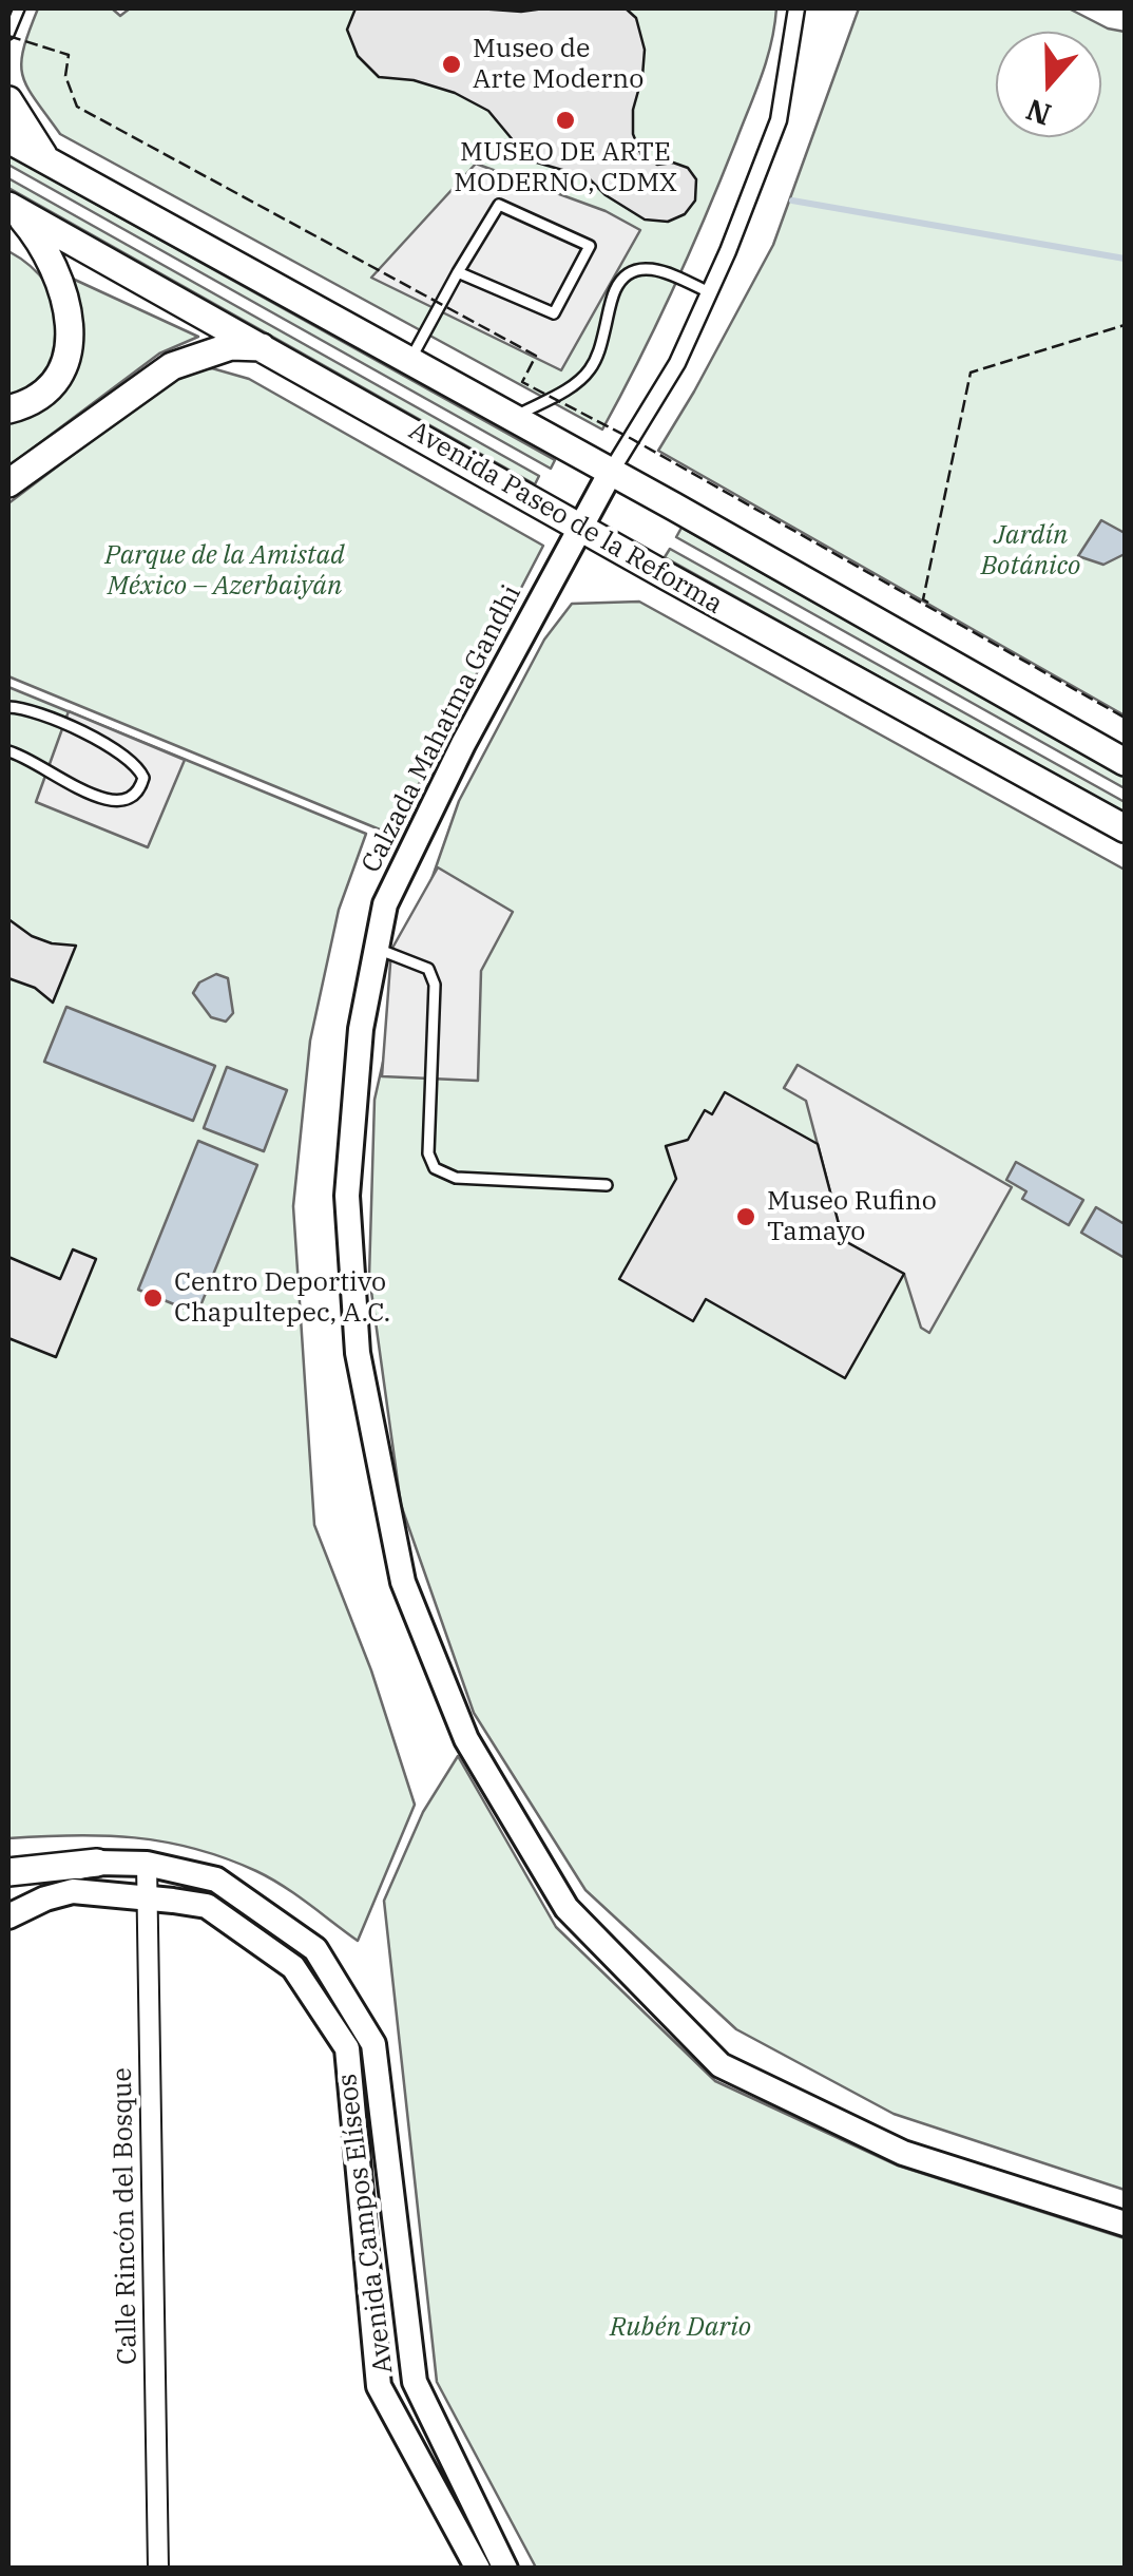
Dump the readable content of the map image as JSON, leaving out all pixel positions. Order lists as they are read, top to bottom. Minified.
{"streets":{"main road":["Avenida Paseo de la Reforma"],"street":["Calzada Mahatma Gandhi","Calle Rincón del Bosque","Avenida Campos Elíseos"]},"crossings":[["Avenida Paseo de la Reforma","Calzada Mahatma Gandhi"],["Calle Rincón del Bosque","Avenida Campos Elíseos"]],"parks":["Jardín Botánico","Parque de la Amistad México – Azerbaiyán","Rubén Dario"],"places":["Museo de Arte Moderno","MUSEO DE ARTE MODERNO, CDMX","Museo Rufino Tamayo","Centro Deportivo Chapultepec, A.C."],"north":"bottom"}
